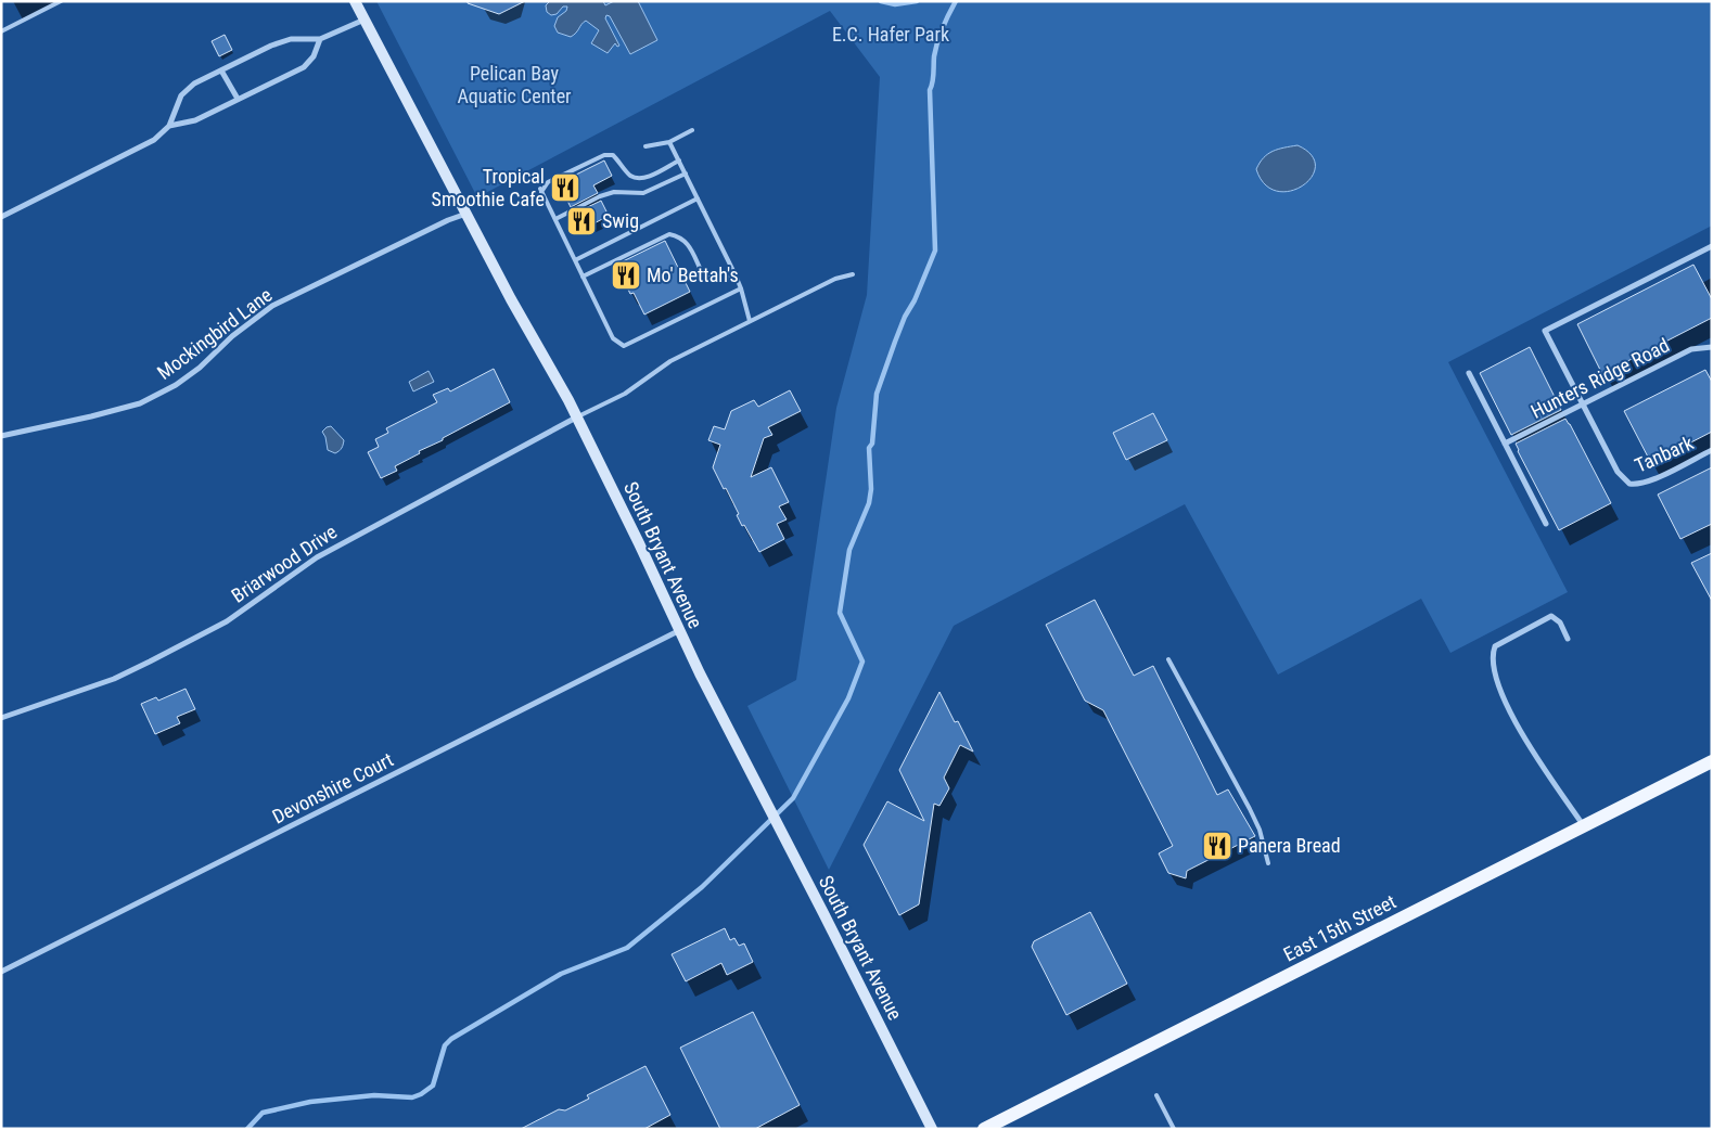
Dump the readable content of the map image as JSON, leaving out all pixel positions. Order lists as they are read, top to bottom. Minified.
{"streets":{"main road":["South Bryant Avenue","East 15th Street"],"street":["Mockingbird Lane","Hunters Ridge Road","Tanbark","Briarwood Drive","Devonshire Court"]},"crossings":[["Mockingbird Lane","South Bryant Avenue"],["Hunters Ridge Road","Tanbark"],["South Bryant Avenue","Briarwood Drive"],["South Bryant Avenue","Devonshire Court"]],"parks":["E.C. Hafer Park","Pelican Bay Aquatic Center"],"places":{"restaurant":["Tropical Smoothie Cafe","Swig","Mo' Bettah's","Panera Bread"]}}
